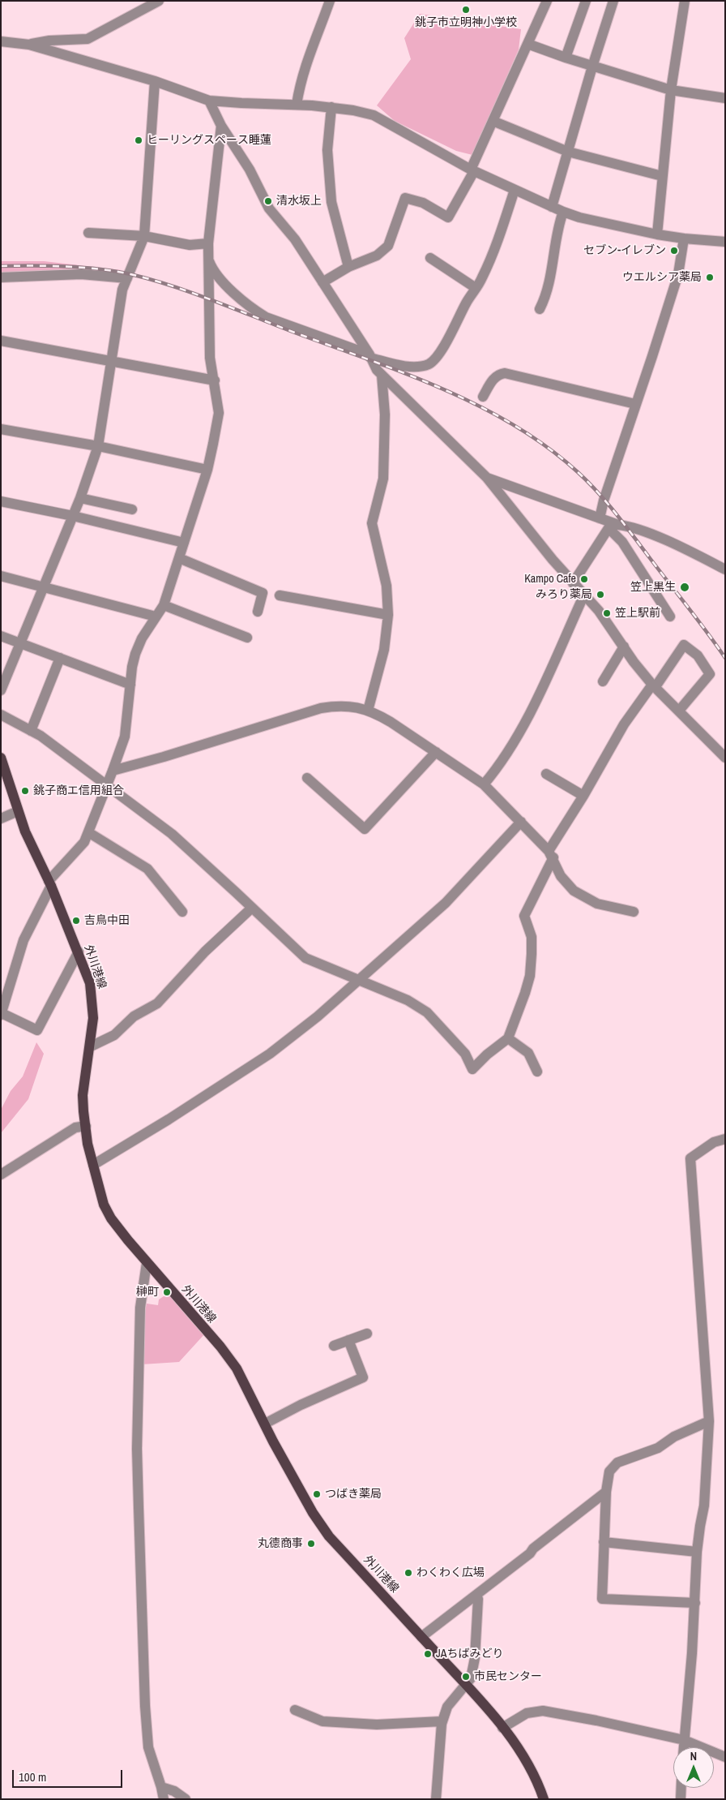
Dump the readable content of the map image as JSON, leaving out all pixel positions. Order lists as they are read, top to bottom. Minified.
{"streets":{"main road":["外川港線"]},"places":["銚子市立明神小学校","ヒーリングスペース睡蓮","清水坂上","セブン-イレブン","ウエルシア薬局","Kampo Cafe","笠上黒生","みろり薬局","笠上駅前","銚子商エ信用組合","吉鳥中田","榊町","つばき薬局","丸德商事","わくわく広場","JAちばみどり","市民センター"],"scale_bar":"100 m","north":"top"}
